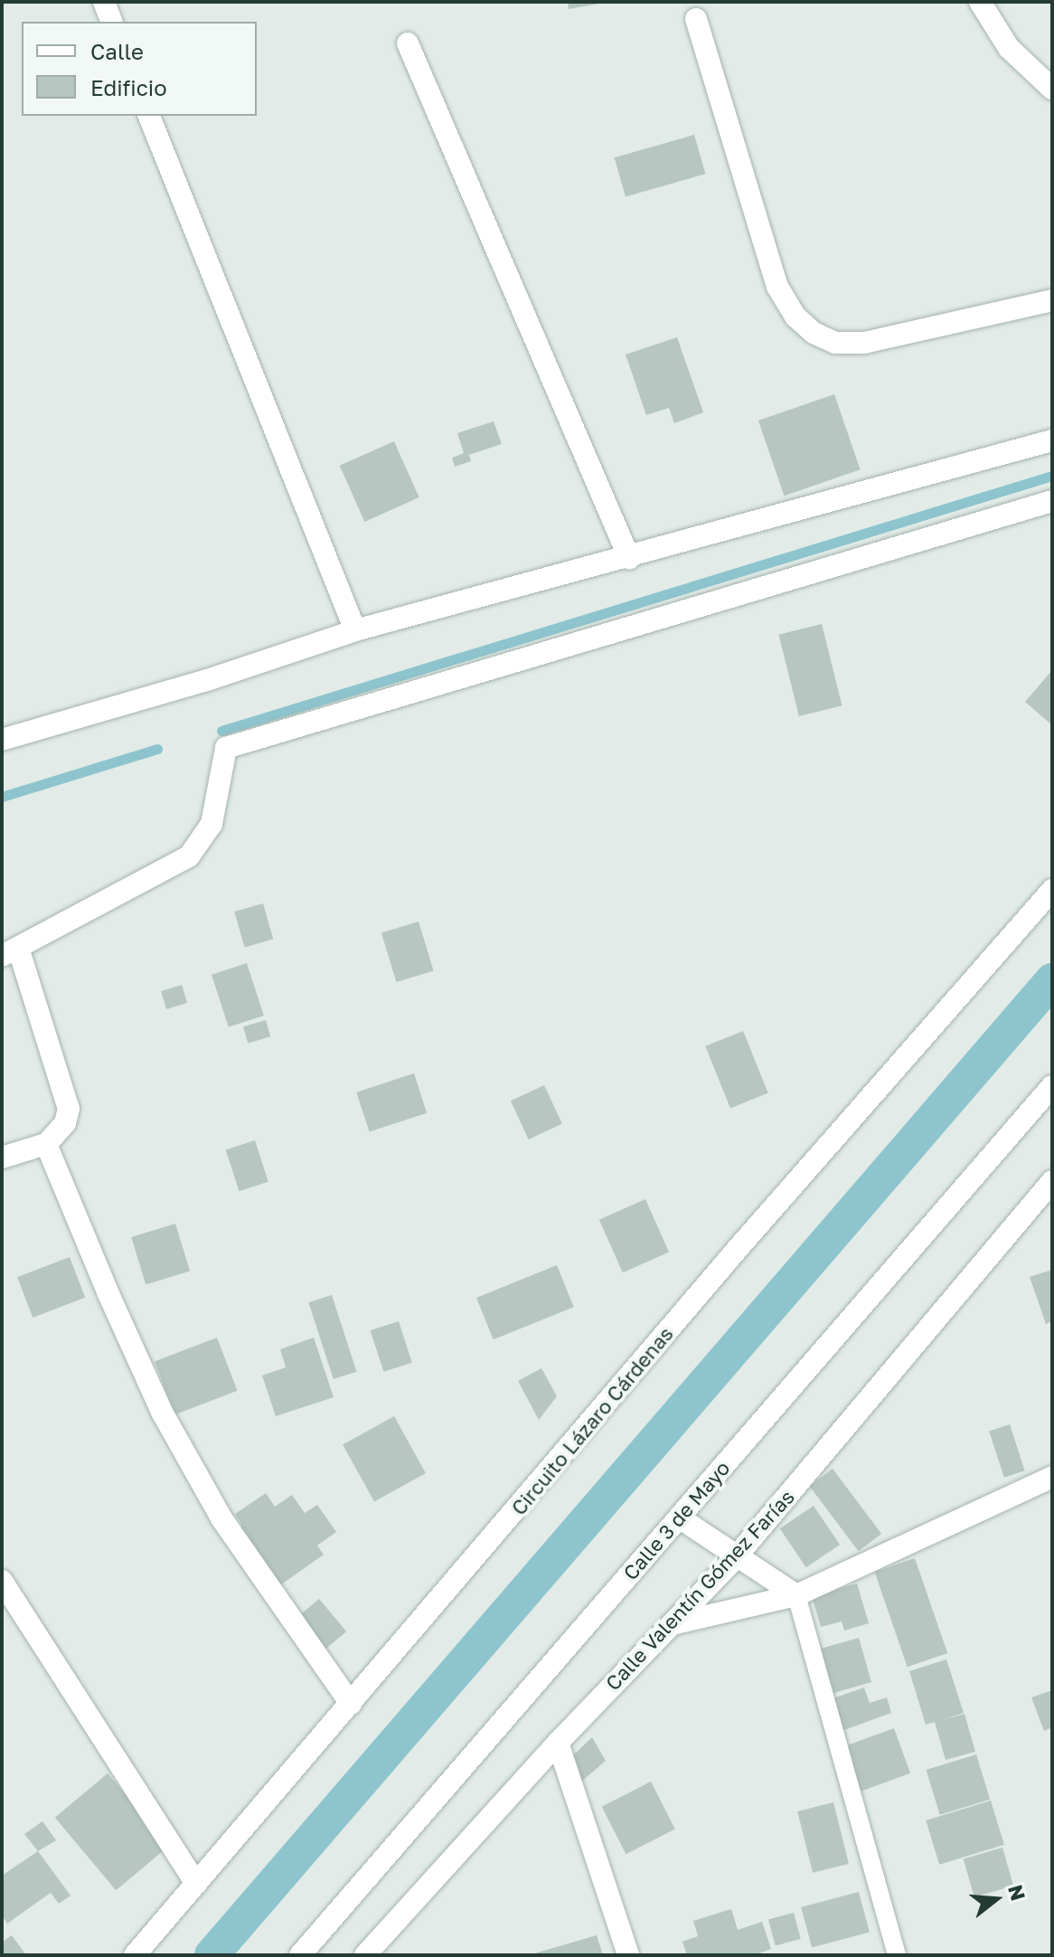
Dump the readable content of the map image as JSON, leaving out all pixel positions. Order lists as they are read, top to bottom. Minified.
{"streets":{"street":["Circuito Lázaro Cárdenas","Calle 3 de Mayo","Calle Valentín Gómez Farías"]},"legend":["Calle","Edificio"],"north":"right"}
